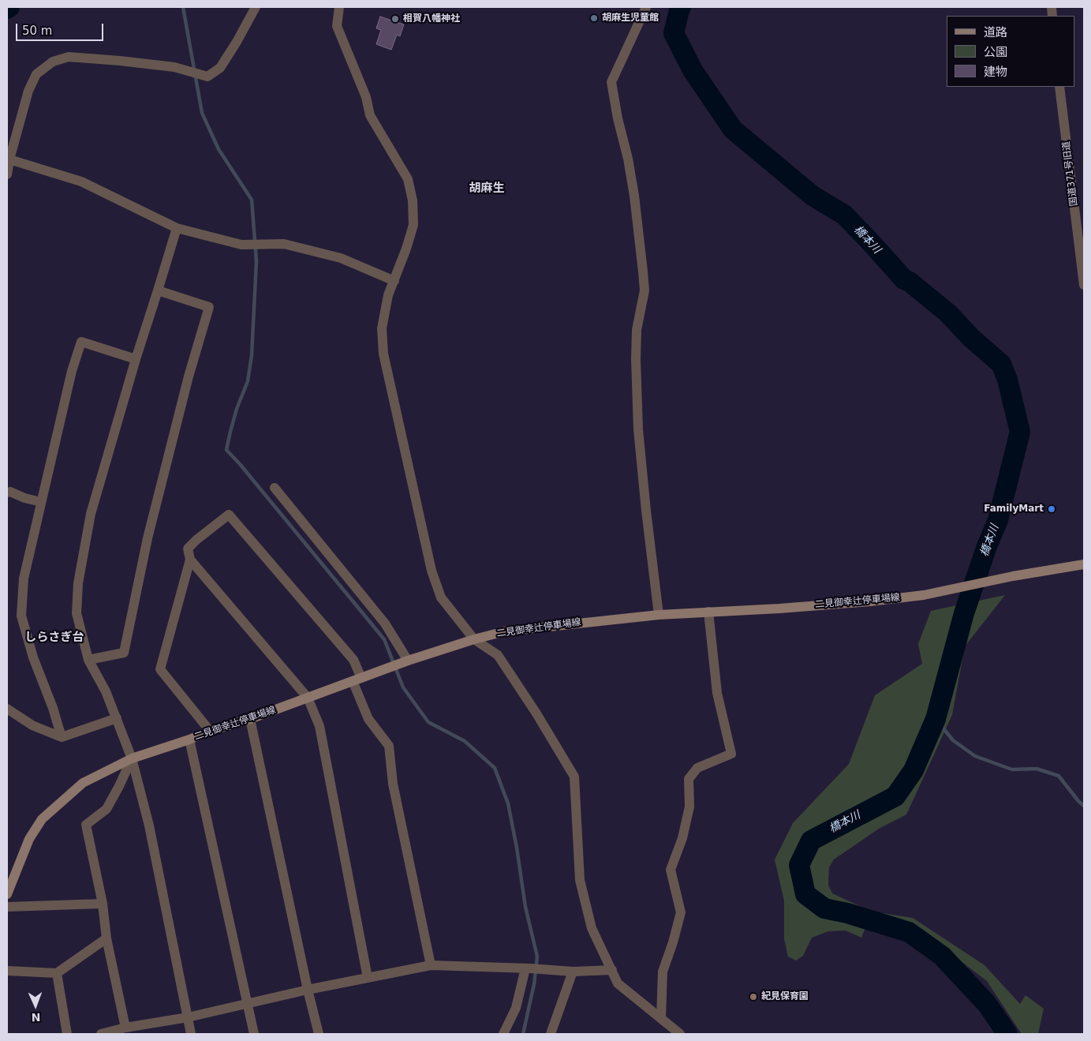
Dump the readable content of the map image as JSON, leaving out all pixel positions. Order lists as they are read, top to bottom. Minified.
{"streets":{"main road":["二見御幸辻停車場線"],"street":["国道371号旧道"]},"districts":["胡麻生","しらさぎ台"],"water":["橋本川"],"places":["胡麻生児童館","相賀八幡神社","FamilyMart","紀見保育園"],"legend":["道路","公園","建物"],"scale_bar":"50 m","north":"bottom"}
